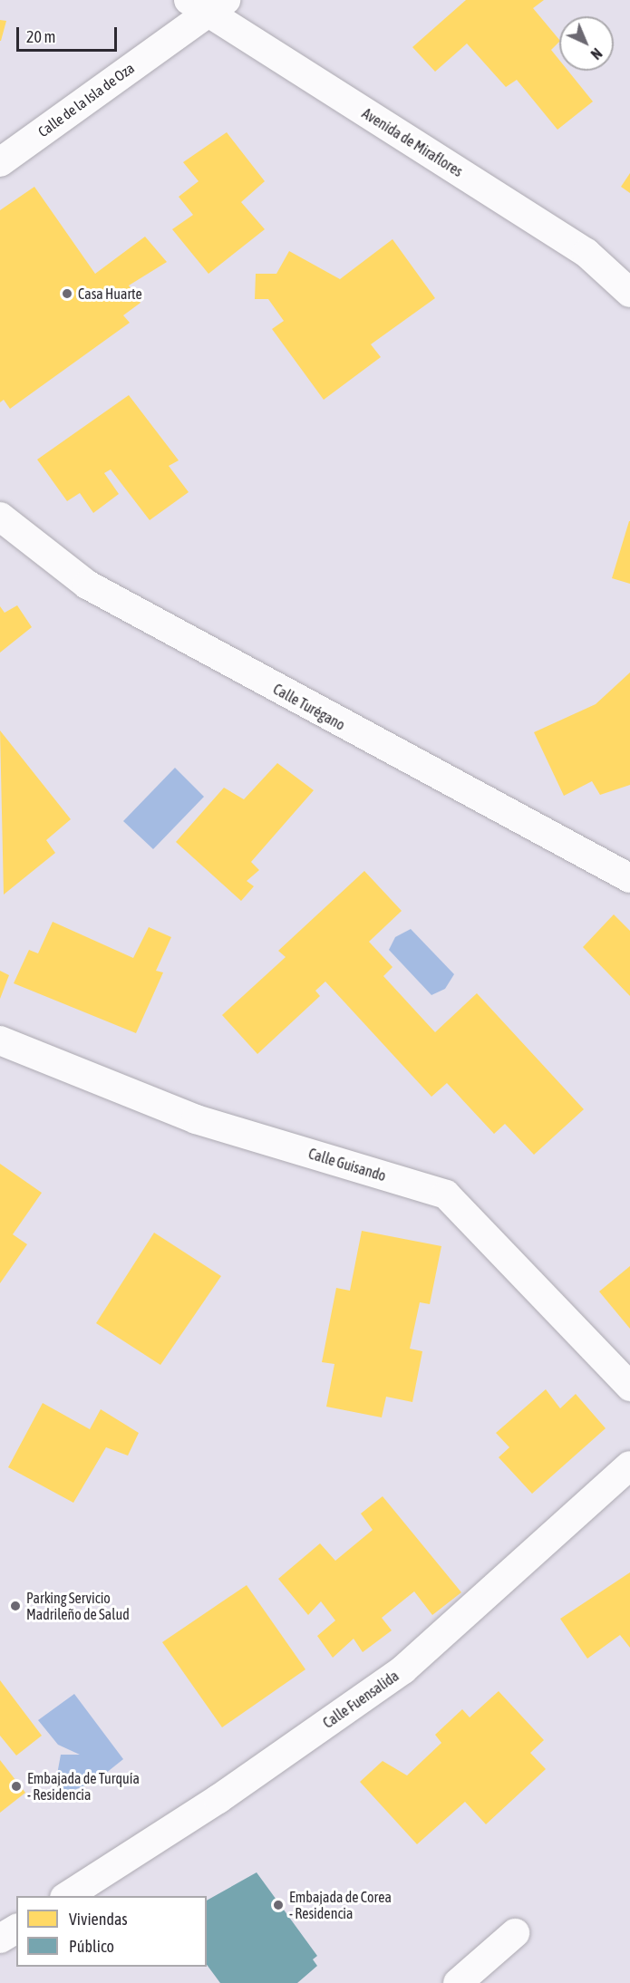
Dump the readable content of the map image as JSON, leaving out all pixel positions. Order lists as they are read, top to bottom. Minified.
{"streets":{"street":["Calle de la Isla de Oza","Avenida de Miraflores","Calle Turégano","Calle Guisando","Calle Fuensalida"]},"crossings":[["Calle de la Isla de Oza","Avenida de Miraflores"]],"places":["Casa Huarte","Parking Servicio Madrileño de Salud","Embajada de Turquía - Residencia","Embajada de Corea - Residencia"],"legend":["Viviendas","Público"],"scale_bar":"20 m","north":"bottom right"}
